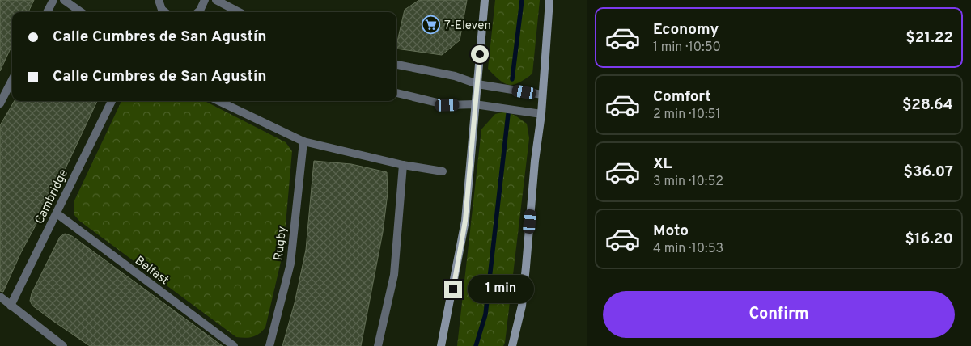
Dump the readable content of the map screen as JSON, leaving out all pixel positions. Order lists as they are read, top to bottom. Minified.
{"streets":{"street":["Cambridge","Rugby","Belfast"]},"crossings":[["Cambridge","Belfast"]],"places":{"supermarket":["7-Eleven"]},"page":{"list":[{"name":"Economy","note":"1 min · 10:50","value":"$21.22"},{"name":"Comfort","note":"2 min · 10:51","value":"$28.64"},{"name":"XL","note":"3 min · 10:52","value":"$36.07"},{"name":"Moto","note":"4 min · 10:53","value":"$16.20"}],"banner":["Calle Cumbres de San Agustín","Calle Cumbres de San Agustín"],"bubble":"1 min","buttons":"Confirm"}}
